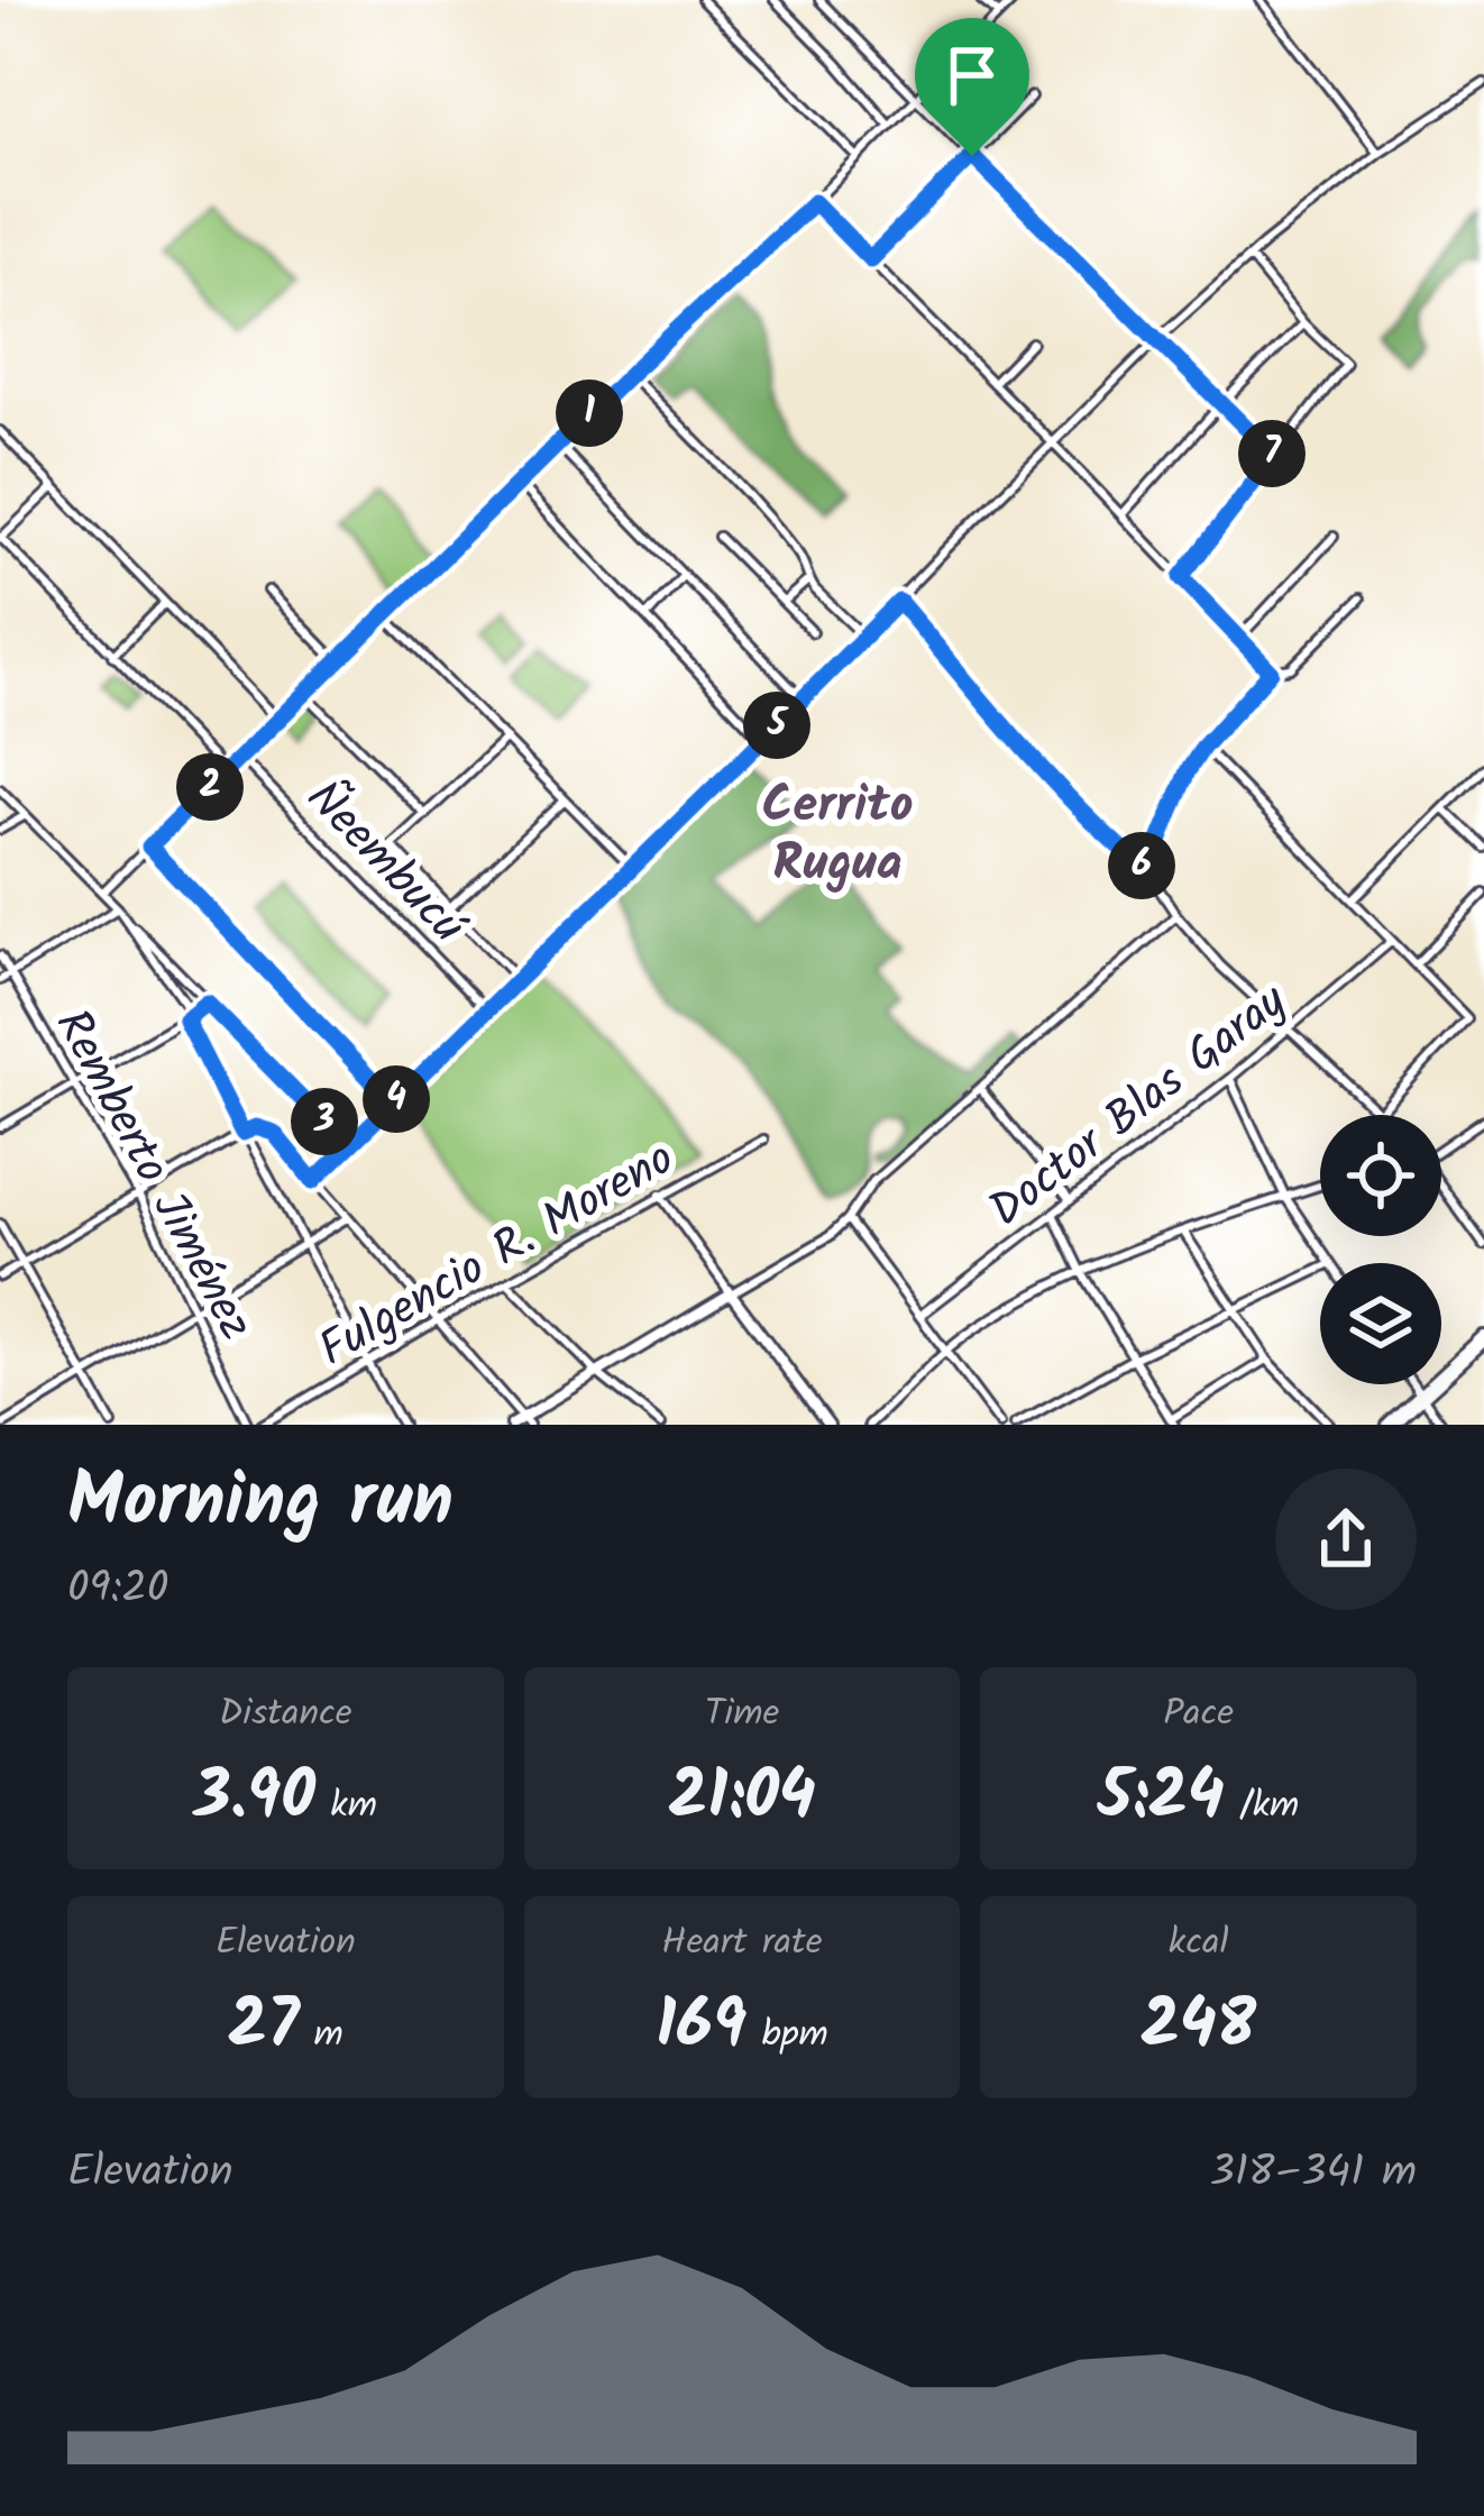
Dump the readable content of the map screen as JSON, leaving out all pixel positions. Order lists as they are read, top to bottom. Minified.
{"streets":{"street":["Ñeembucú","Doctor Blas Garay","Remberto Jiménez","Fulgencio R. Moreno"]},"districts":["Cerrito Rugua"],"page":{"pins":["1","7","5","2","6","4","3"],"heading":["Morning run","09:20"],"stats":[["Distance","3.90 km"],["Time","21:04"],["Pace","5:24 /km"],["Elevation","27 m"],["Heart rate","169 bpm"],["kcal","248"]],"chart":["Elevation","318–341 m"]}}
